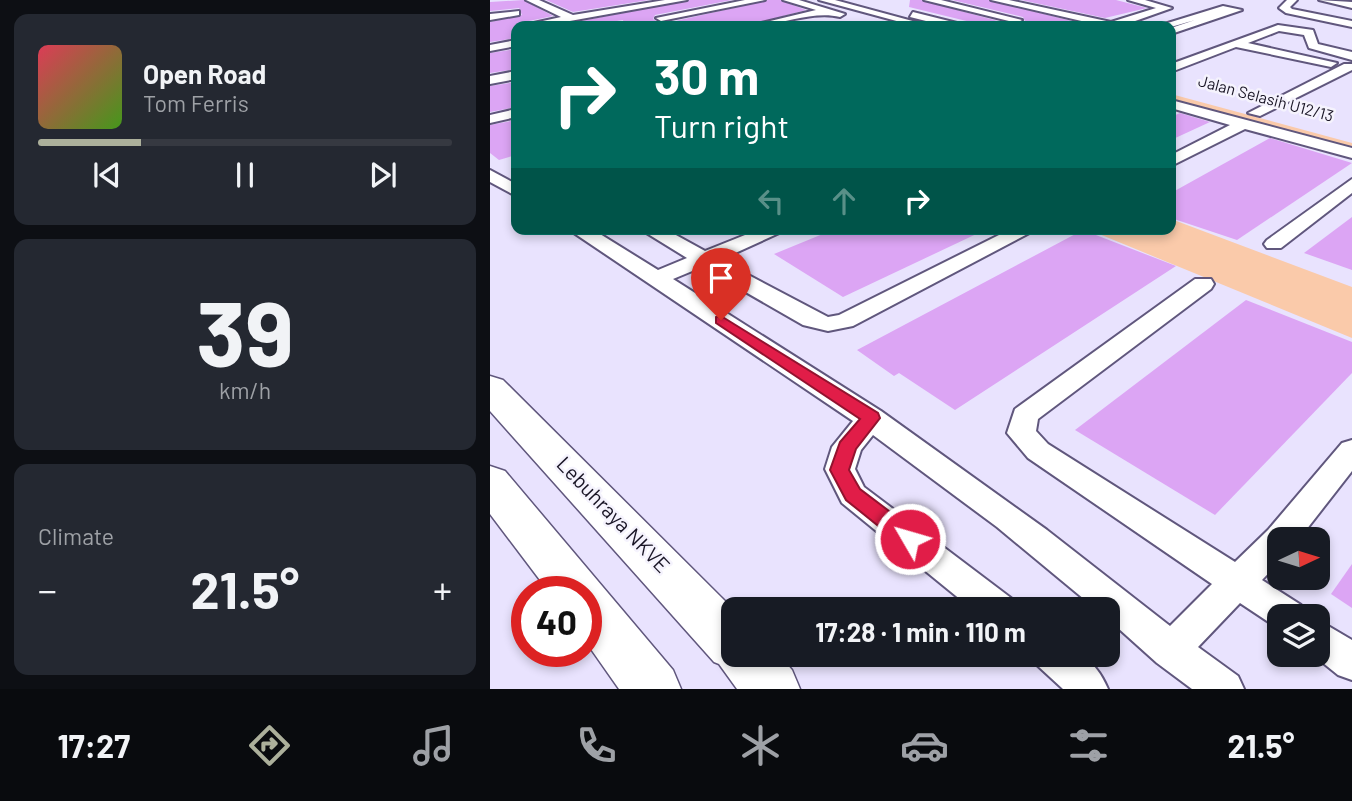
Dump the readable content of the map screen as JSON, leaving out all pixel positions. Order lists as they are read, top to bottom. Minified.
{"streets":{"highway":["Lebuhraya NKVE"],"street":["Jalan Selasih U12/13"]},"north":"right","page":{"turn":["30 m","Turn right"],"song":["Open Road","Tom Ferris"],"tile":[["39","km/h"],"Climate"],"heat":["−","21.5°","+"],"limit":"40","trip":"17:28 · 1 min · 110 m","tabs":["17:27","21.5°"]}}
